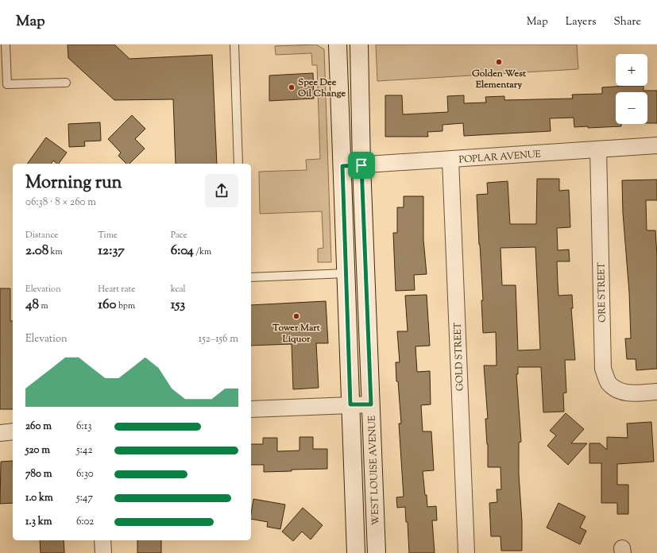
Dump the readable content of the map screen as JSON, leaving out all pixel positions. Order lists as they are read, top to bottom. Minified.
{"streets":{"main road":["WEST LOUISE AVENUE"],"street":["POPLAR AVENUE","ORE STREET","GOLD STREET"]},"crossings":[["POPLAR AVENUE","ORE STREET"],["POPLAR AVENUE","GOLD STREET"],["POPLAR AVENUE","WEST LOUISE AVENUE"]],"places":["Golden West Elementary","Spee Dee Oil Change","Tower Mart Liquor"],"page":{"header":"Map","nav":["Map","Layers","Share"],"map_buttons":["+","−"],"heading":["Morning run","06:38 · 8 × 260 m"],"stats":[["Distance","2.08 km"],["Time","12:37"],["Pace","6:04 /km"],["Elevation","48 m"],["Heart rate","160 bpm"],["kcal","153"]],"chart":["Elevation","152–156 m"],"list":[{"name":"260 m","note":"6:13"},{"name":"520 m","note":"5:42"},{"name":"780 m","note":"6:30"},{"name":"1.0 km","note":"5:47"},{"name":"1.3 km","note":"6:02"}]}}
